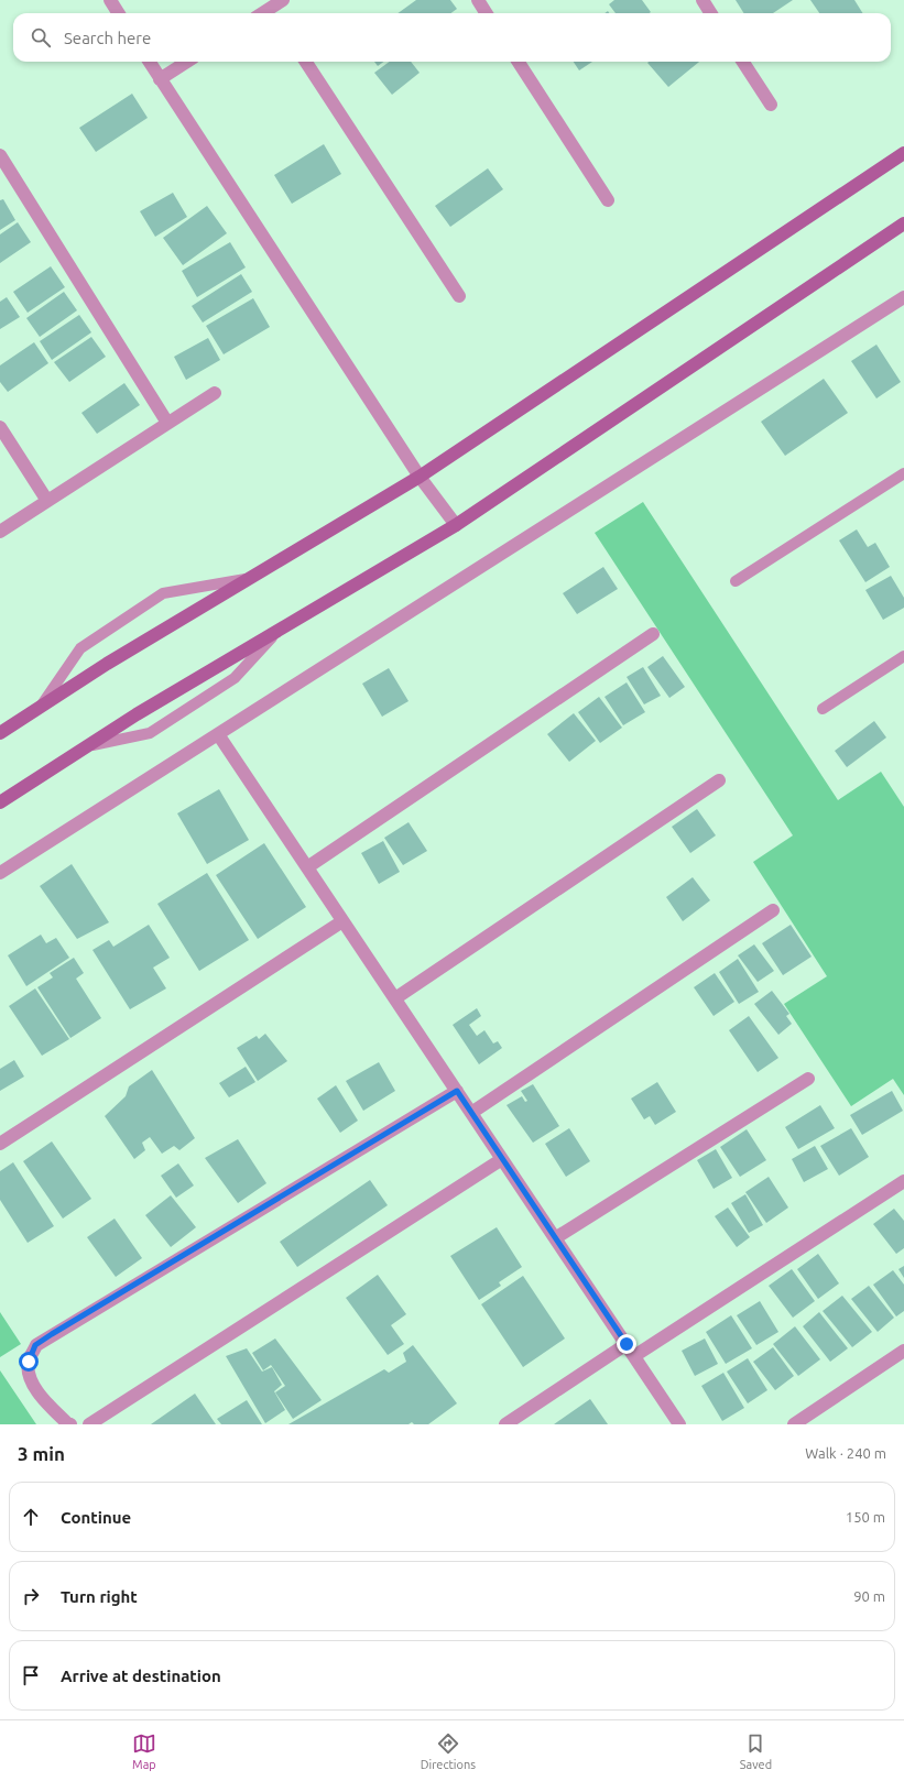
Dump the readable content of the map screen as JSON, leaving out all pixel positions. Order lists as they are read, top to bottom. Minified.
{"page":{"search":"Search here","heading":["3 min","Walk · 240 m"],"list":[["Continue","150 m"],["Turn right","90 m"],"Arrive at destination"],"nav":["Map","Directions","Saved"]}}
